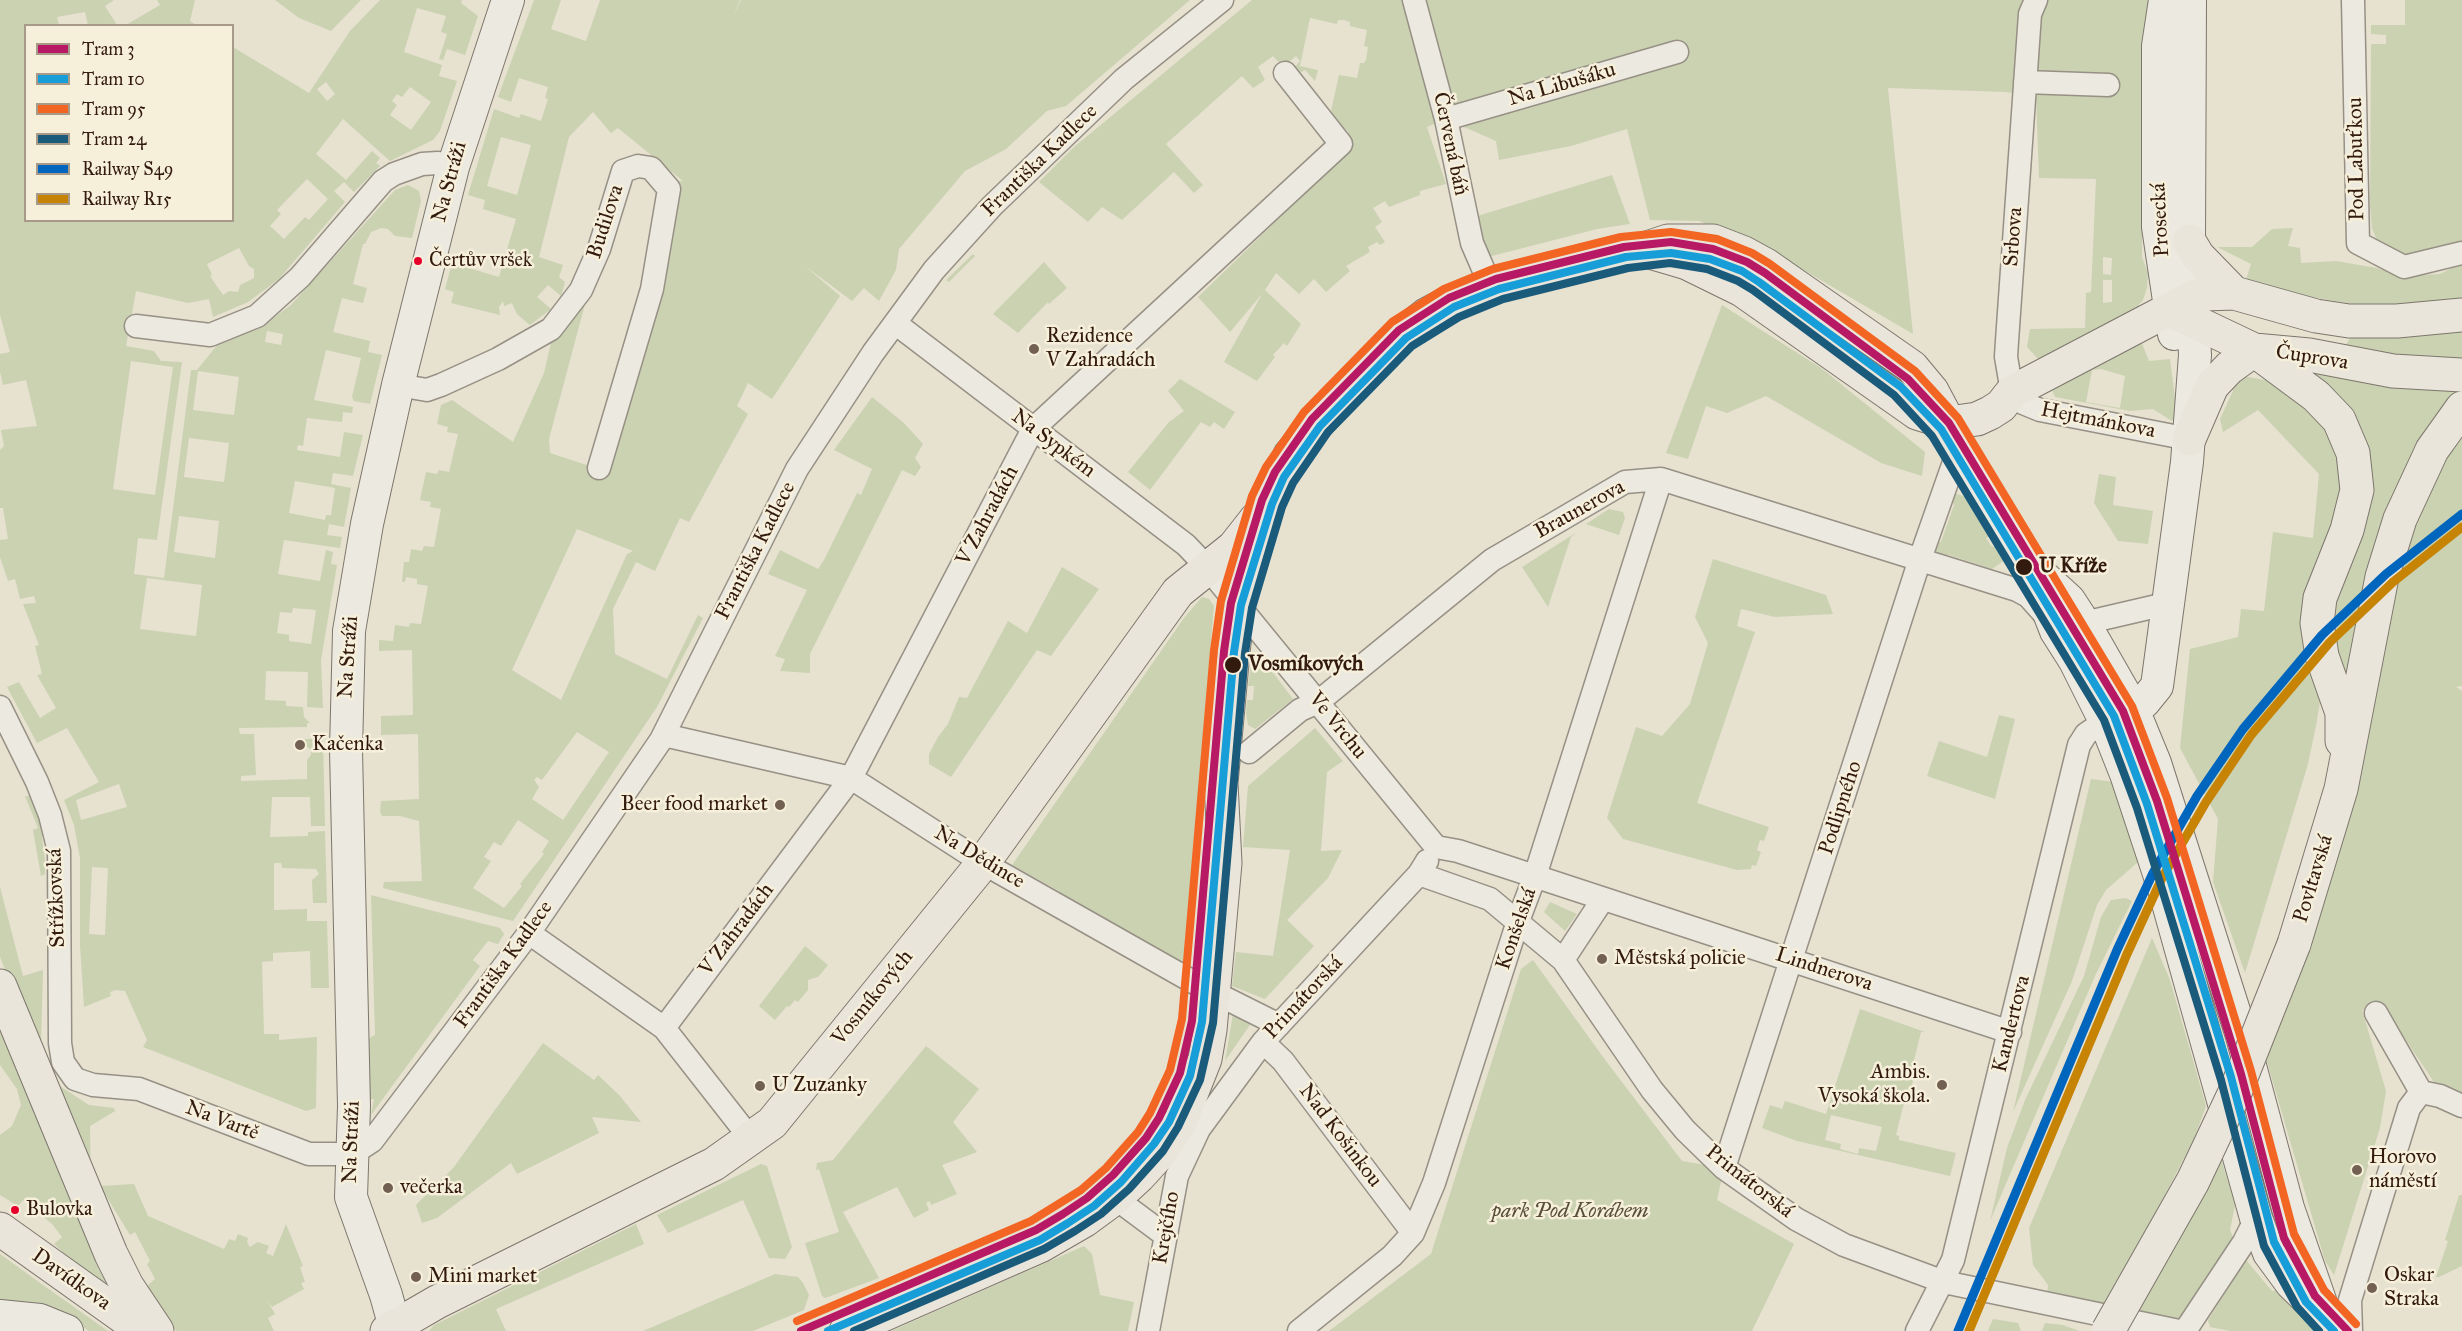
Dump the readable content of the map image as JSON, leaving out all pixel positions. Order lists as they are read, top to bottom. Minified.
{"streets":{"main road":["Na Stráži","Prosecká","Čuprova","Povltavská","Vosmíkových","Davídkova"],"street":["Na Libušáku","Červená báň","Pod Labuťkou","Františka Kadlece","Budilova","Srbova","Hejtmánkova","Na Sypkém","Braunerova","V Zahradách","Ve Vrchu","Podlipného","Na Dědince","Střížkovská","Konšelská","Lindnerova","Primátorská","Kandertova","Na Vartě","Nad Košinkou","Krejčího"]},"crossings":[["Na Libušáku","Červená báň"],["Františka Kadlece","Na Stráži"],["Františka Kadlece","Na Sypkém"],["Františka Kadlece","Na Dědince"],["Františka Kadlece","Na Vartě"],["Na Stráži","Budilova"],["Na Stráži","Vosmíkových"],["Na Stráži","Na Vartě"],["Prosecká","Čuprova"],["Prosecká","Hejtmánkova"],["Prosecká","Kandertova"],["Srbova","Čuprova"],["Srbova","Hejtmánkova"],["Čuprova","Hejtmánkova"],["Čuprova","Podlipného"],["Na Sypkém","V Zahradách"],["Na Sypkém","Ve Vrchu"],["Na Sypkém","Vosmíkových"],["Braunerova","Ve Vrchu"],["Braunerova","Podlipného"],["Braunerova","Konšelská"],["V Zahradách","Na Dědince"],["Ve Vrchu","Lindnerova"],["Ve Vrchu","Primátorská"],["Podlipného","Lindnerova"],["Podlipného","Primátorská"],["Na Dědince","Vosmíkových"],["Na Dědince","Primátorská"],["Střížkovská","Na Vartě"],["Konšelská","Lindnerova"],["Konšelská","Primátorská"],["Konšelská","Nad Košinkou"],["Lindnerova","Primátorská"],["Lindnerova","Kandertova"],["Primátorská","Kandertova"],["Primátorská","Nad Košinkou"],["Primátorská","Krejčího"]],"parks":["park Pod Korábem"],"places":["Čertův vršek","Rezidence V Zahradách","U Kříže","Vosmíkových","Kačenka","Beer food market","Městská policie","Ambis. Vysoká škola.","U Zuzanky","Horovo náměstí","večerka","Bulovka","Mini market","Oskar Straka"],"lines":["tram line 95","tram line 3","tram line 10","tram line 24","rail line S49","rail line R15"],"legend":["Tram 3","Tram 10","Tram 95","Tram 24","Railway S49","Railway R15"]}
